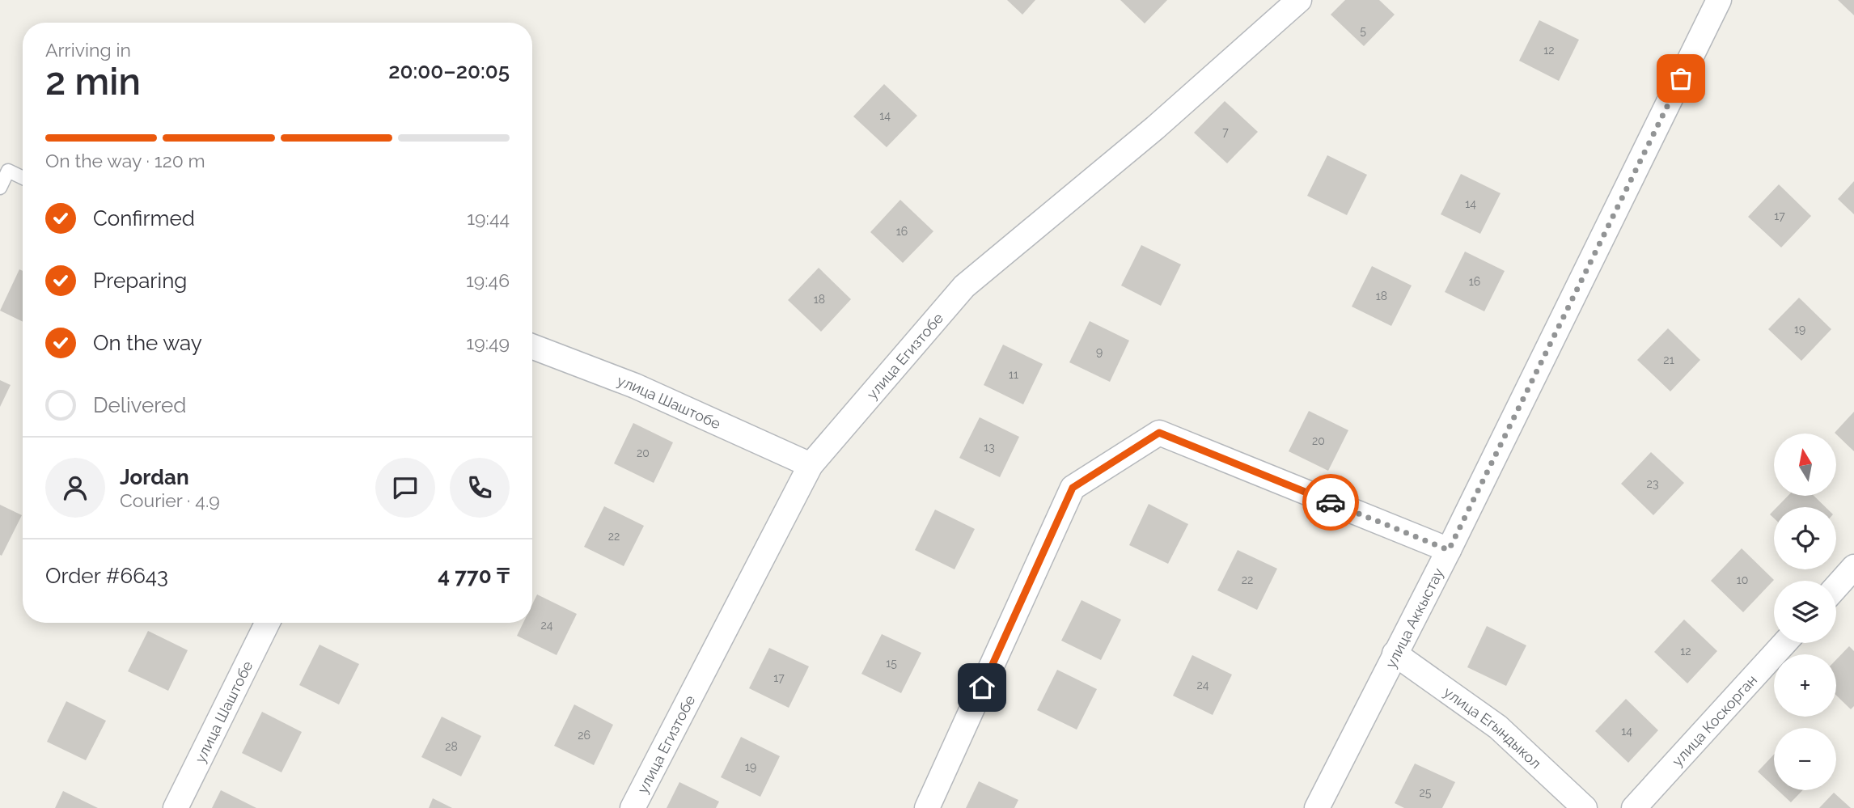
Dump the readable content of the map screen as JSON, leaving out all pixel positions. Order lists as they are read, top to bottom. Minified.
{"streets":{"street":["улица Егизтобе","улица Шаштобе","улица Аккыстау","улица Коскорган","улица Егындыкол"]},"crossings":[["улица Егизтобе","улица Шаштобе"],["улица Аккыстау","улица Егындыкол"]],"house_numbers":["5","12","14","7","14","17","16","16","18","18","19","9","21","11","20","13","20","23","22","22","10","24","12","15","17","24","14","26","28","19","25"],"north":"top","page":{"heading":["2 min","Arriving in","20:00–20:05"],"panel":["Jordan","Courier · 4.9","Order #6643","4 770 ₸"],"bar":"On the way · 120 m","list":[["Confirmed","19:44"],["Preparing","19:46"],["On the way","19:49"],"Delivered"],"map_buttons":["+","−"]}}
